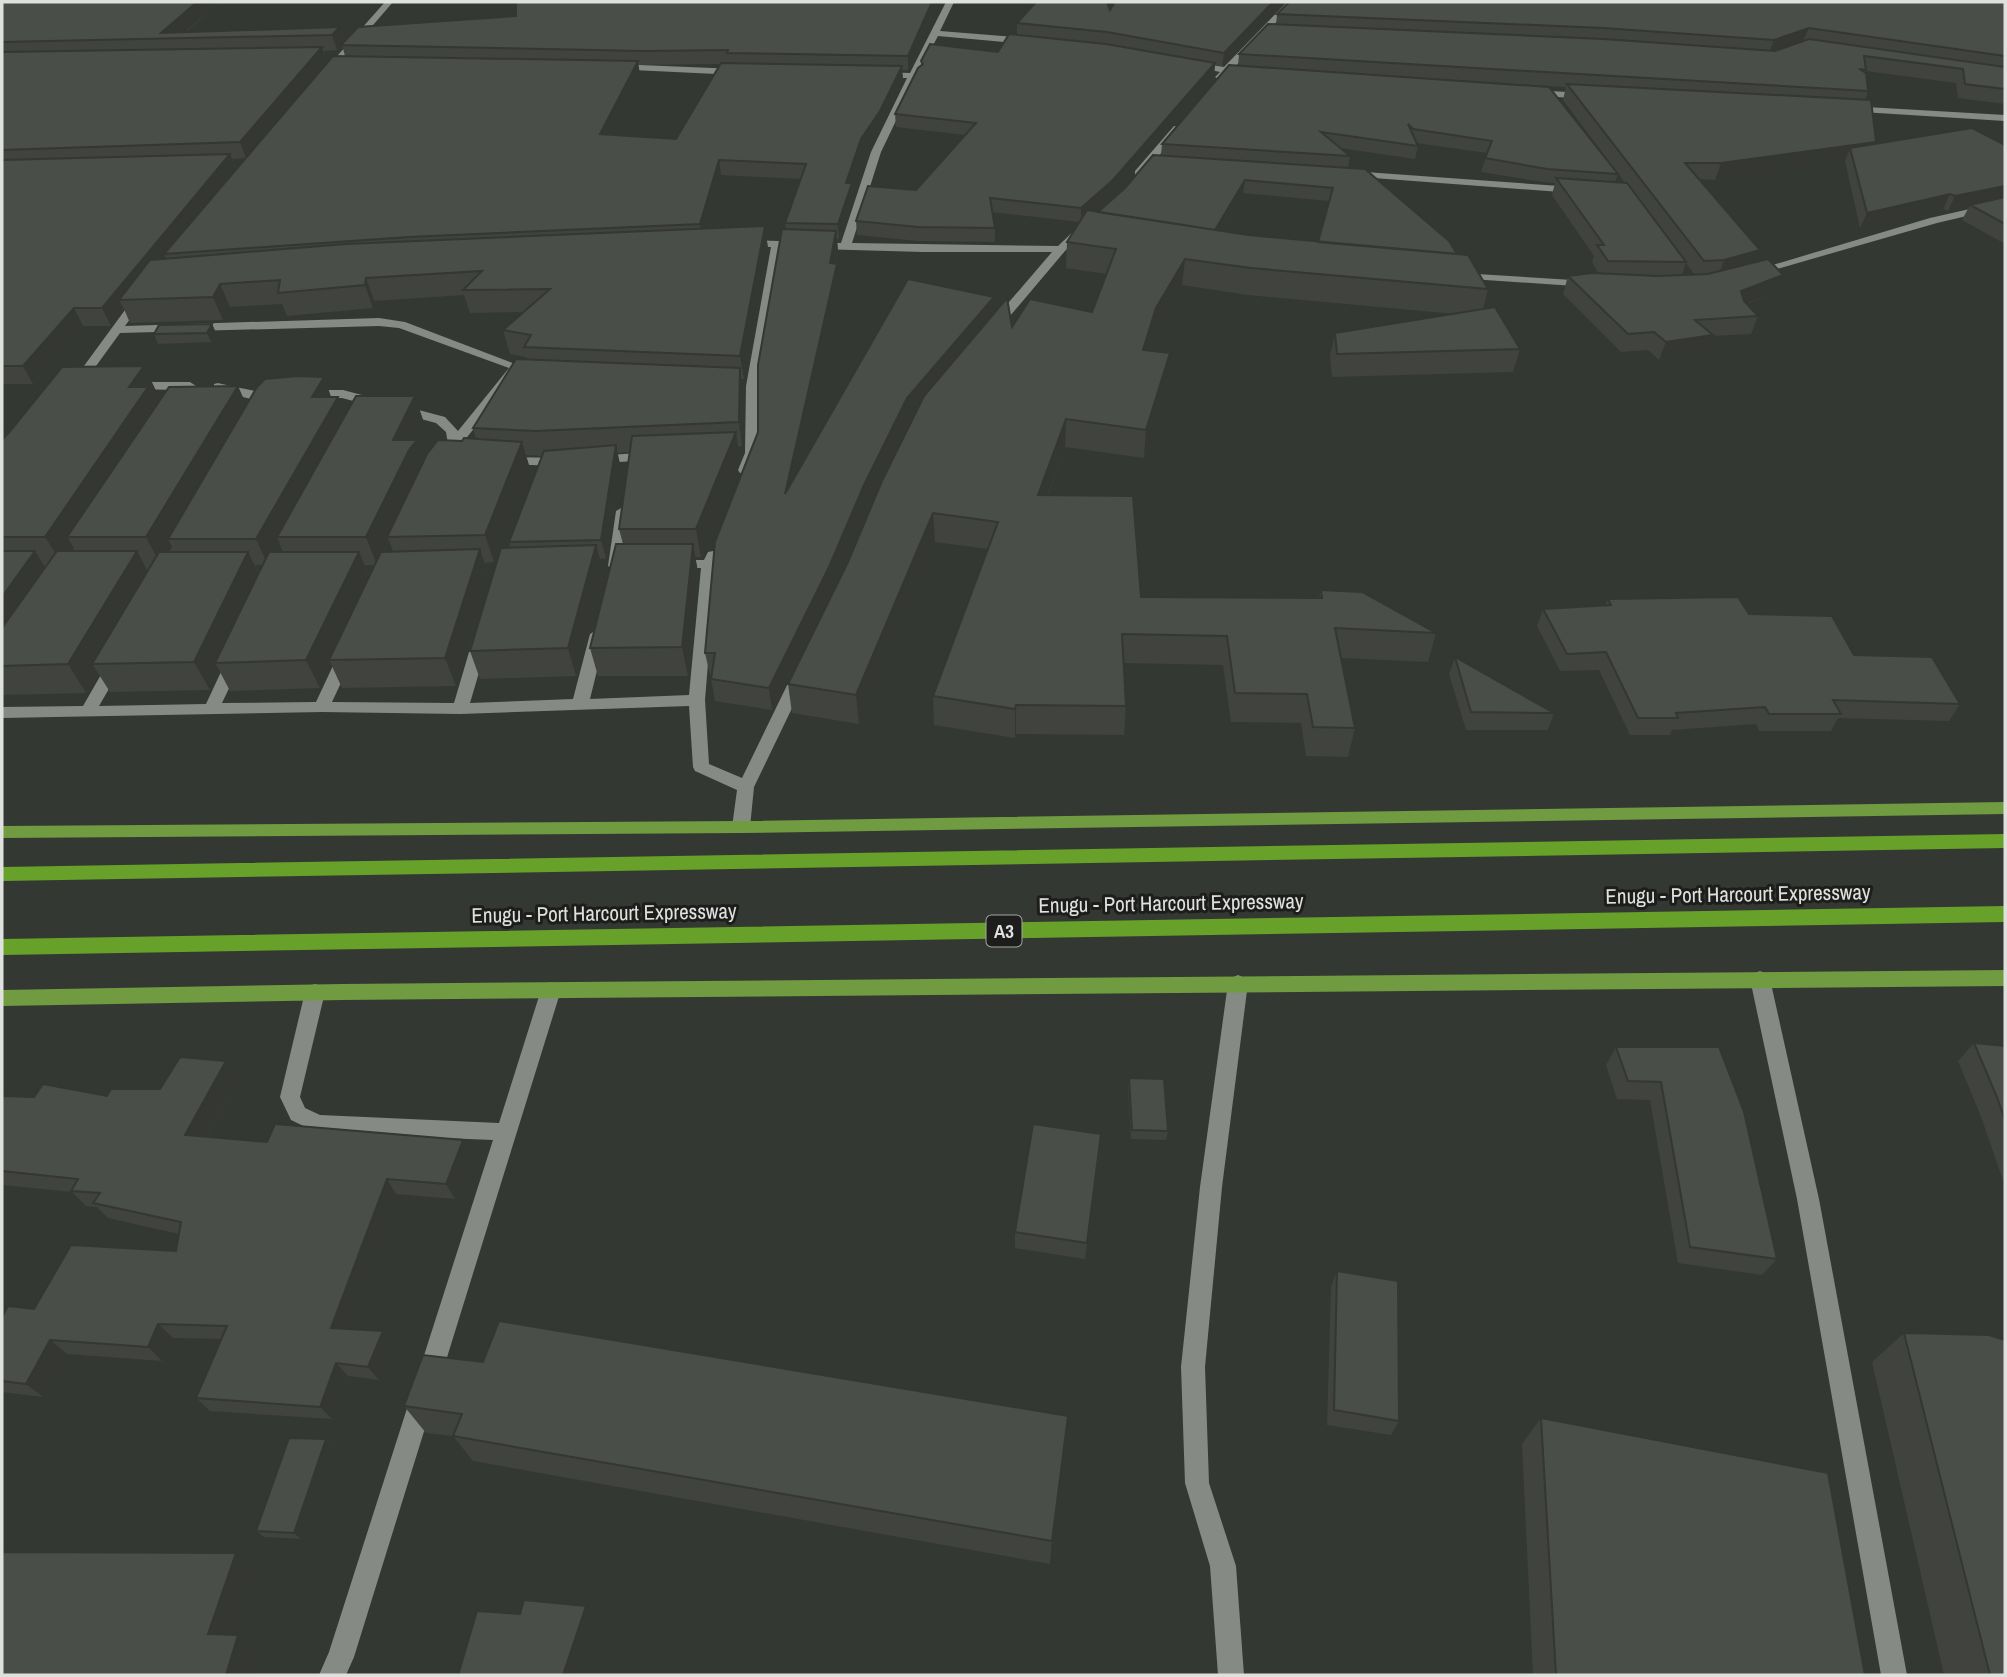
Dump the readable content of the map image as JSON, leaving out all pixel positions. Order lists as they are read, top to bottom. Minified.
{"streets":{"highway":["Enugu - Port Harcourt Expressway","A3"]}}
